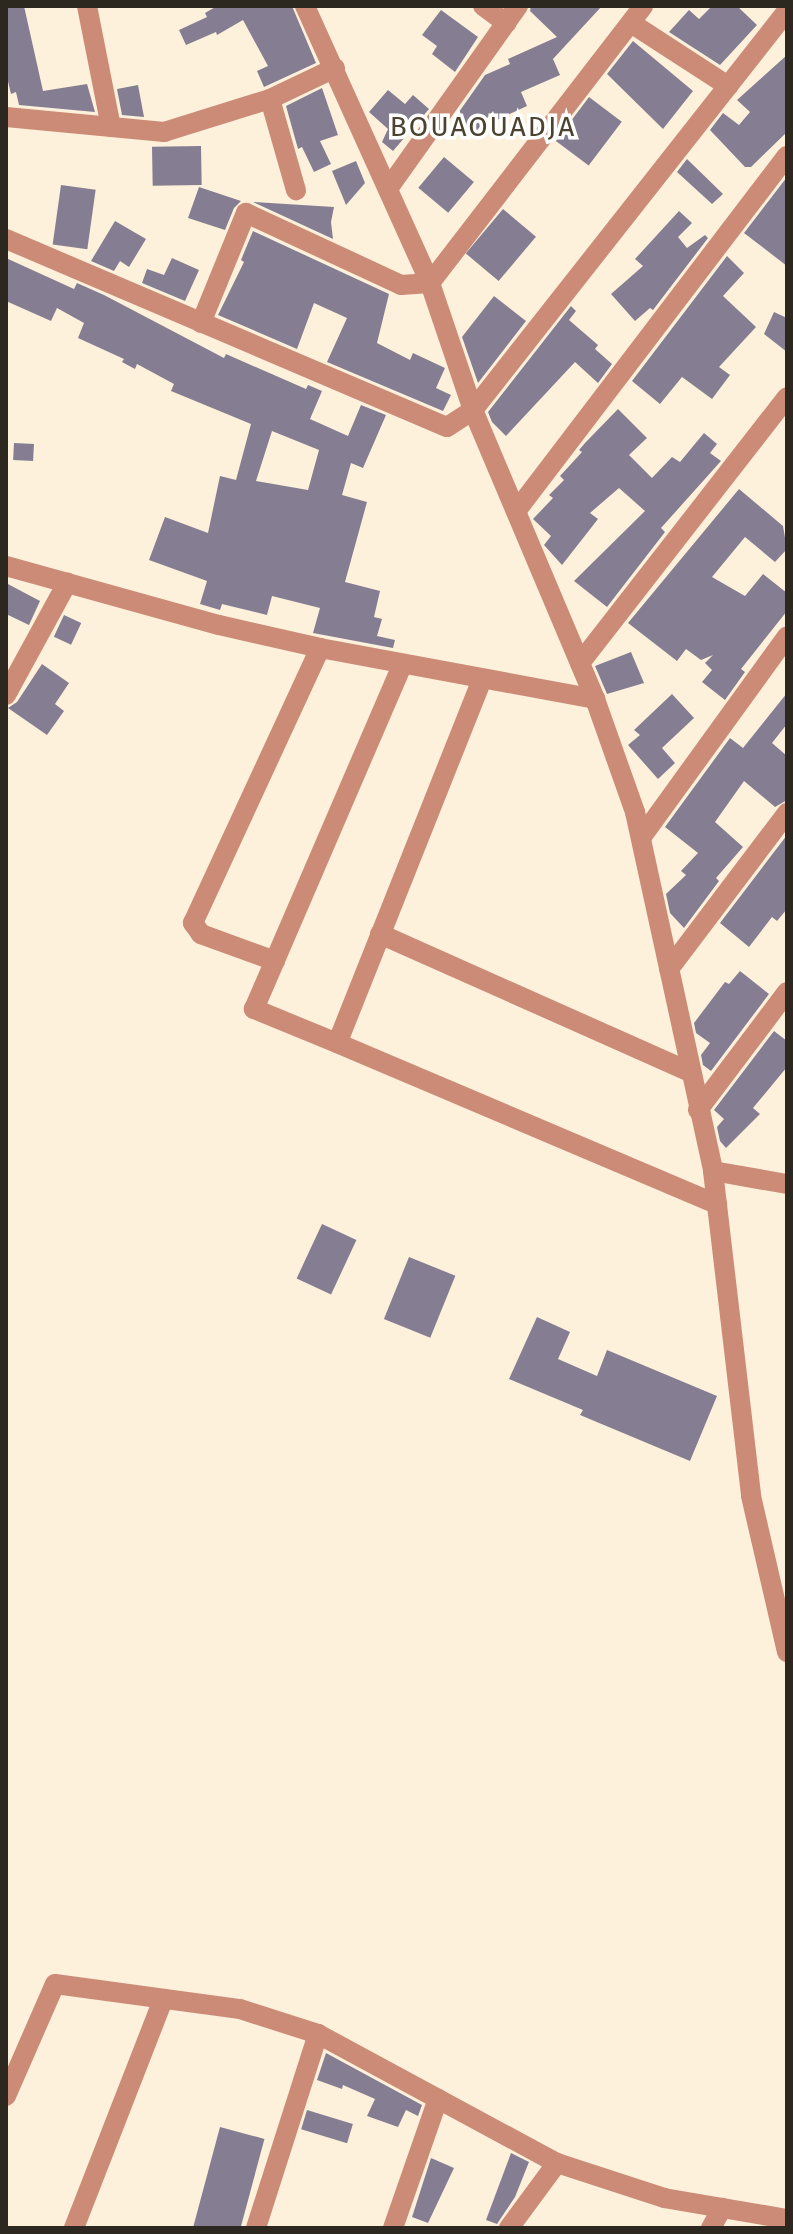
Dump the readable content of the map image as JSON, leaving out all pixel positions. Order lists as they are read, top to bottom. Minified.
{"districts":["BOUAOUADJA"]}
